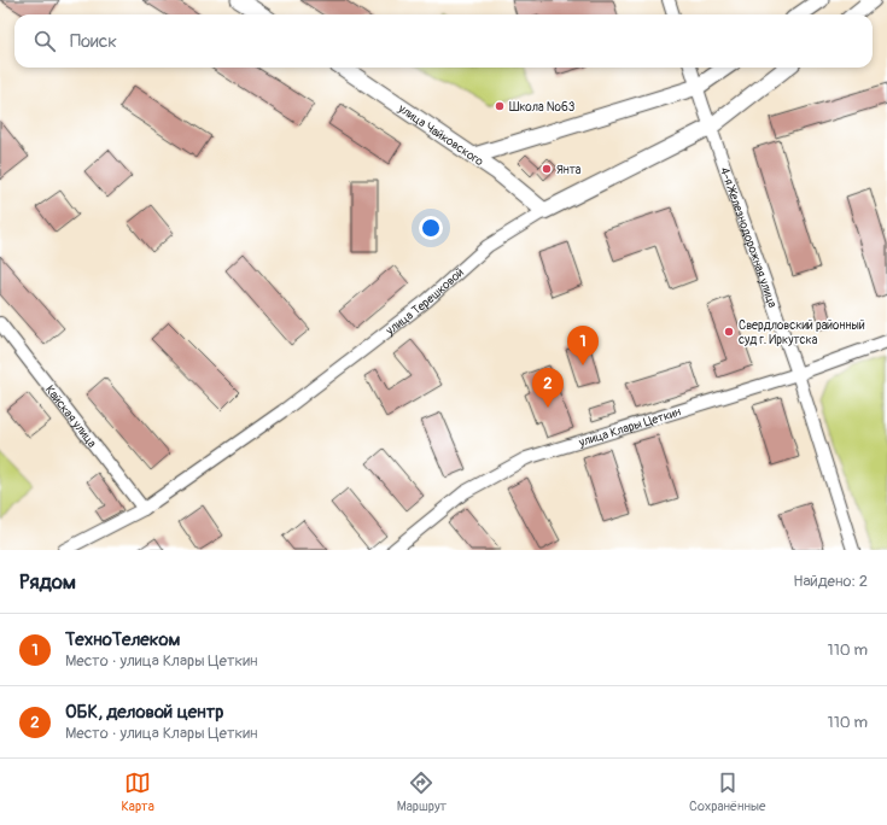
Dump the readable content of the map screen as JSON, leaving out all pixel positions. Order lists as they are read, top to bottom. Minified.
{"streets":{"street":["улица Чайковского","4-я Железнодорожная улица","улица Терешковой","Кайская улица","улица Клары Цеткин"]},"crossings":[["улица Чайковского","улица Терешковой"],["4-я Железнодорожная улица","улица Терешковой"],["4-я Железнодорожная улица","улица Клары Цеткин"],["улица Терешковой","Кайская улица"]],"places":["Школа №63","Янта","Свердловский районный суд г. Иркутска"],"page":{"search":"Поиск","pins":["1","2"],"heading":["Рядом","Найдено: 2"],"list":[{"mark":"1","name":"ТехноТелеком","note":"Место · улица Клары Цеткин","value":"110 m"},{"mark":"2","name":"ОБК, деловой центр","note":"Место · улица Клары Цеткин","value":"110 m"}],"nav":["Карта","Маршрут","Сохранённые"]}}
